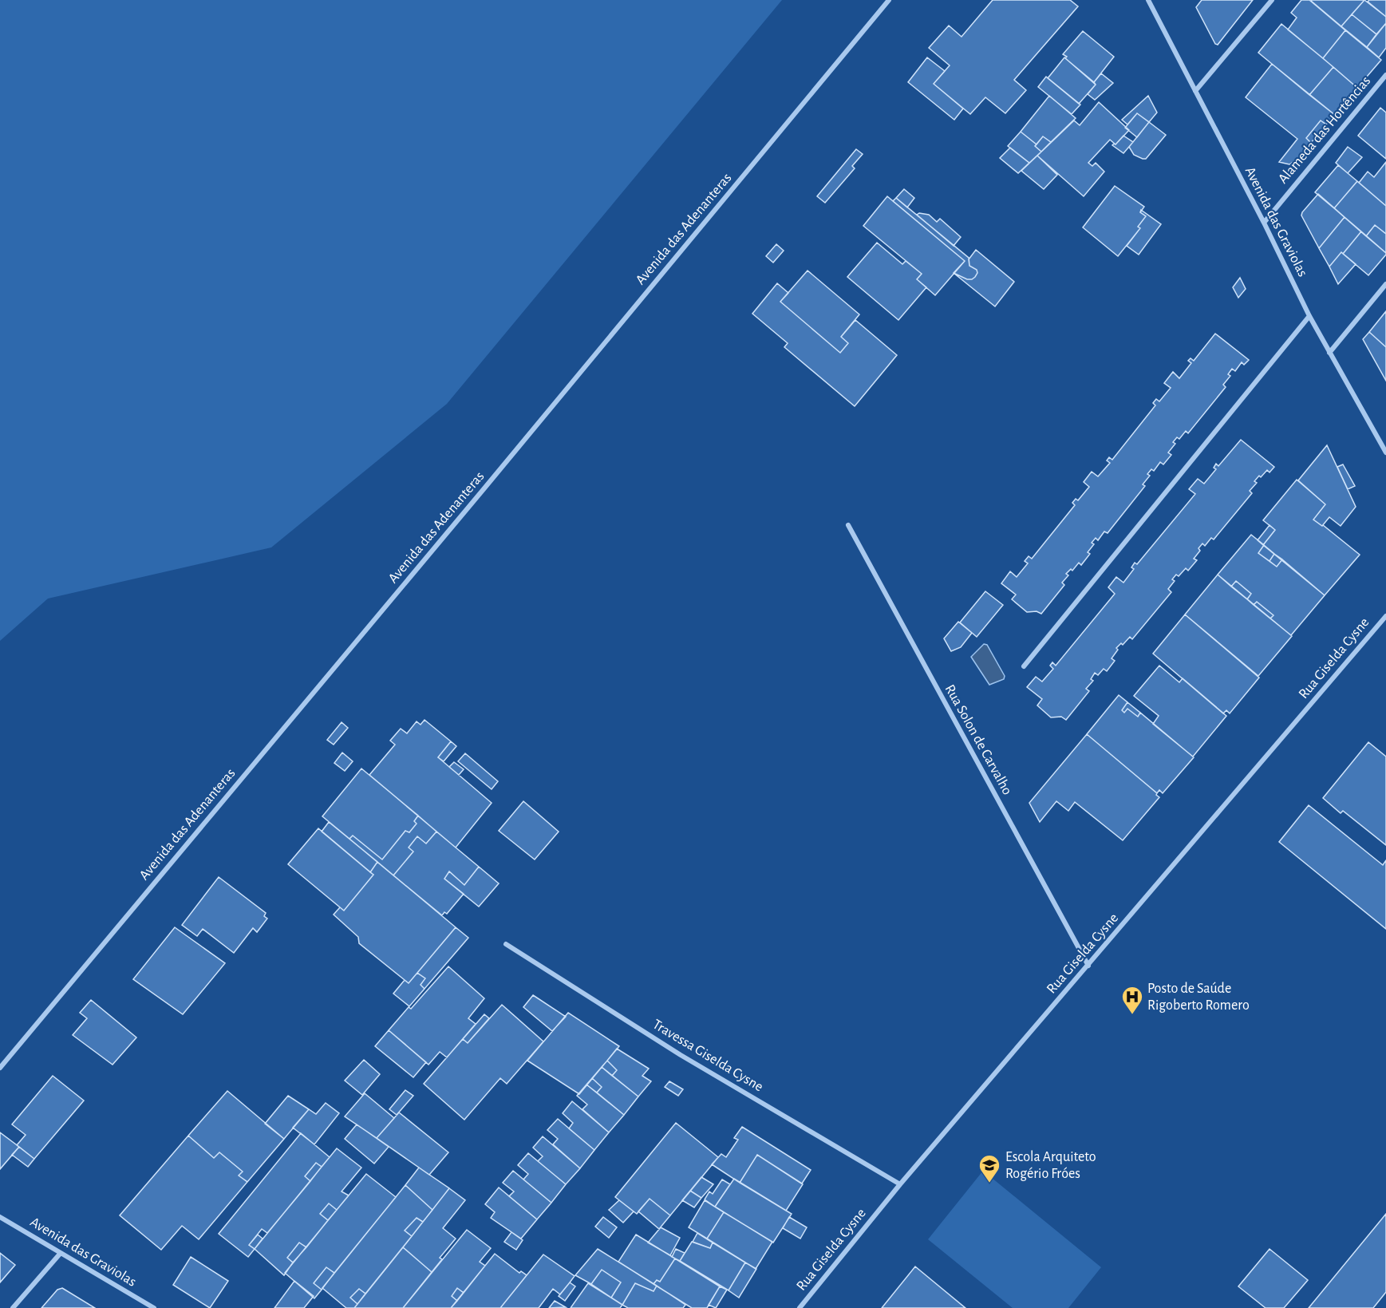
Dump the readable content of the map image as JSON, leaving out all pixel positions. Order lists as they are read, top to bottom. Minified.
{"streets":{"street":["Alameda das Hortências","Avenida das Graviolas","Avenida das Adenanteras","Rua Giselda Cysne","Rua Solon de Carvalho","Travessa Giselda Cysne"]},"crossings":[["Alameda das Hortências","Avenida das Graviolas"],["Rua Giselda Cysne","Rua Solon de Carvalho"],["Rua Giselda Cysne","Travessa Giselda Cysne"]],"places":{"hospital":["Posto de Saúde Rigoberto Romero"],"school or university":["Escola Arquiteto Rogério Fróes"]}}
